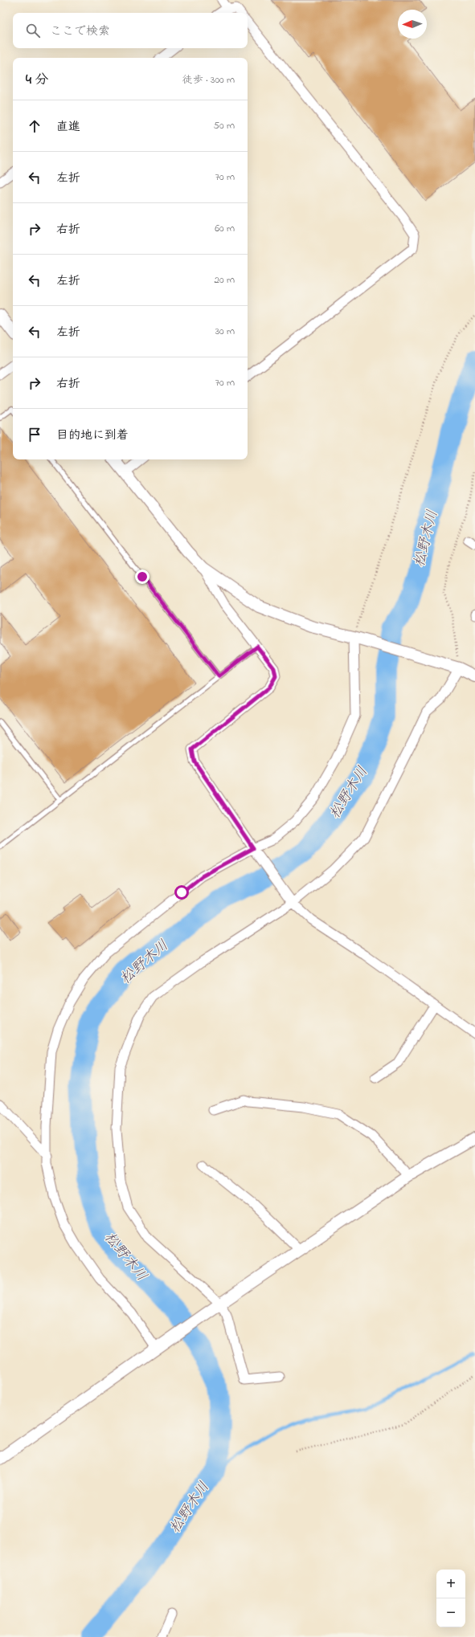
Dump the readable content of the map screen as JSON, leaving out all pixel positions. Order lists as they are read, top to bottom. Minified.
{"water":["松野木川"],"north":"left","page":{"search":"ここで検索","heading":["4 分","徒歩 · 300 m"],"list":[["直進","50 m"],["左折","70 m"],["右折","60 m"],["左折","20 m"],["左折","30 m"],["右折","70 m"],"目的地に到着"],"map_buttons":["+","−"]}}
